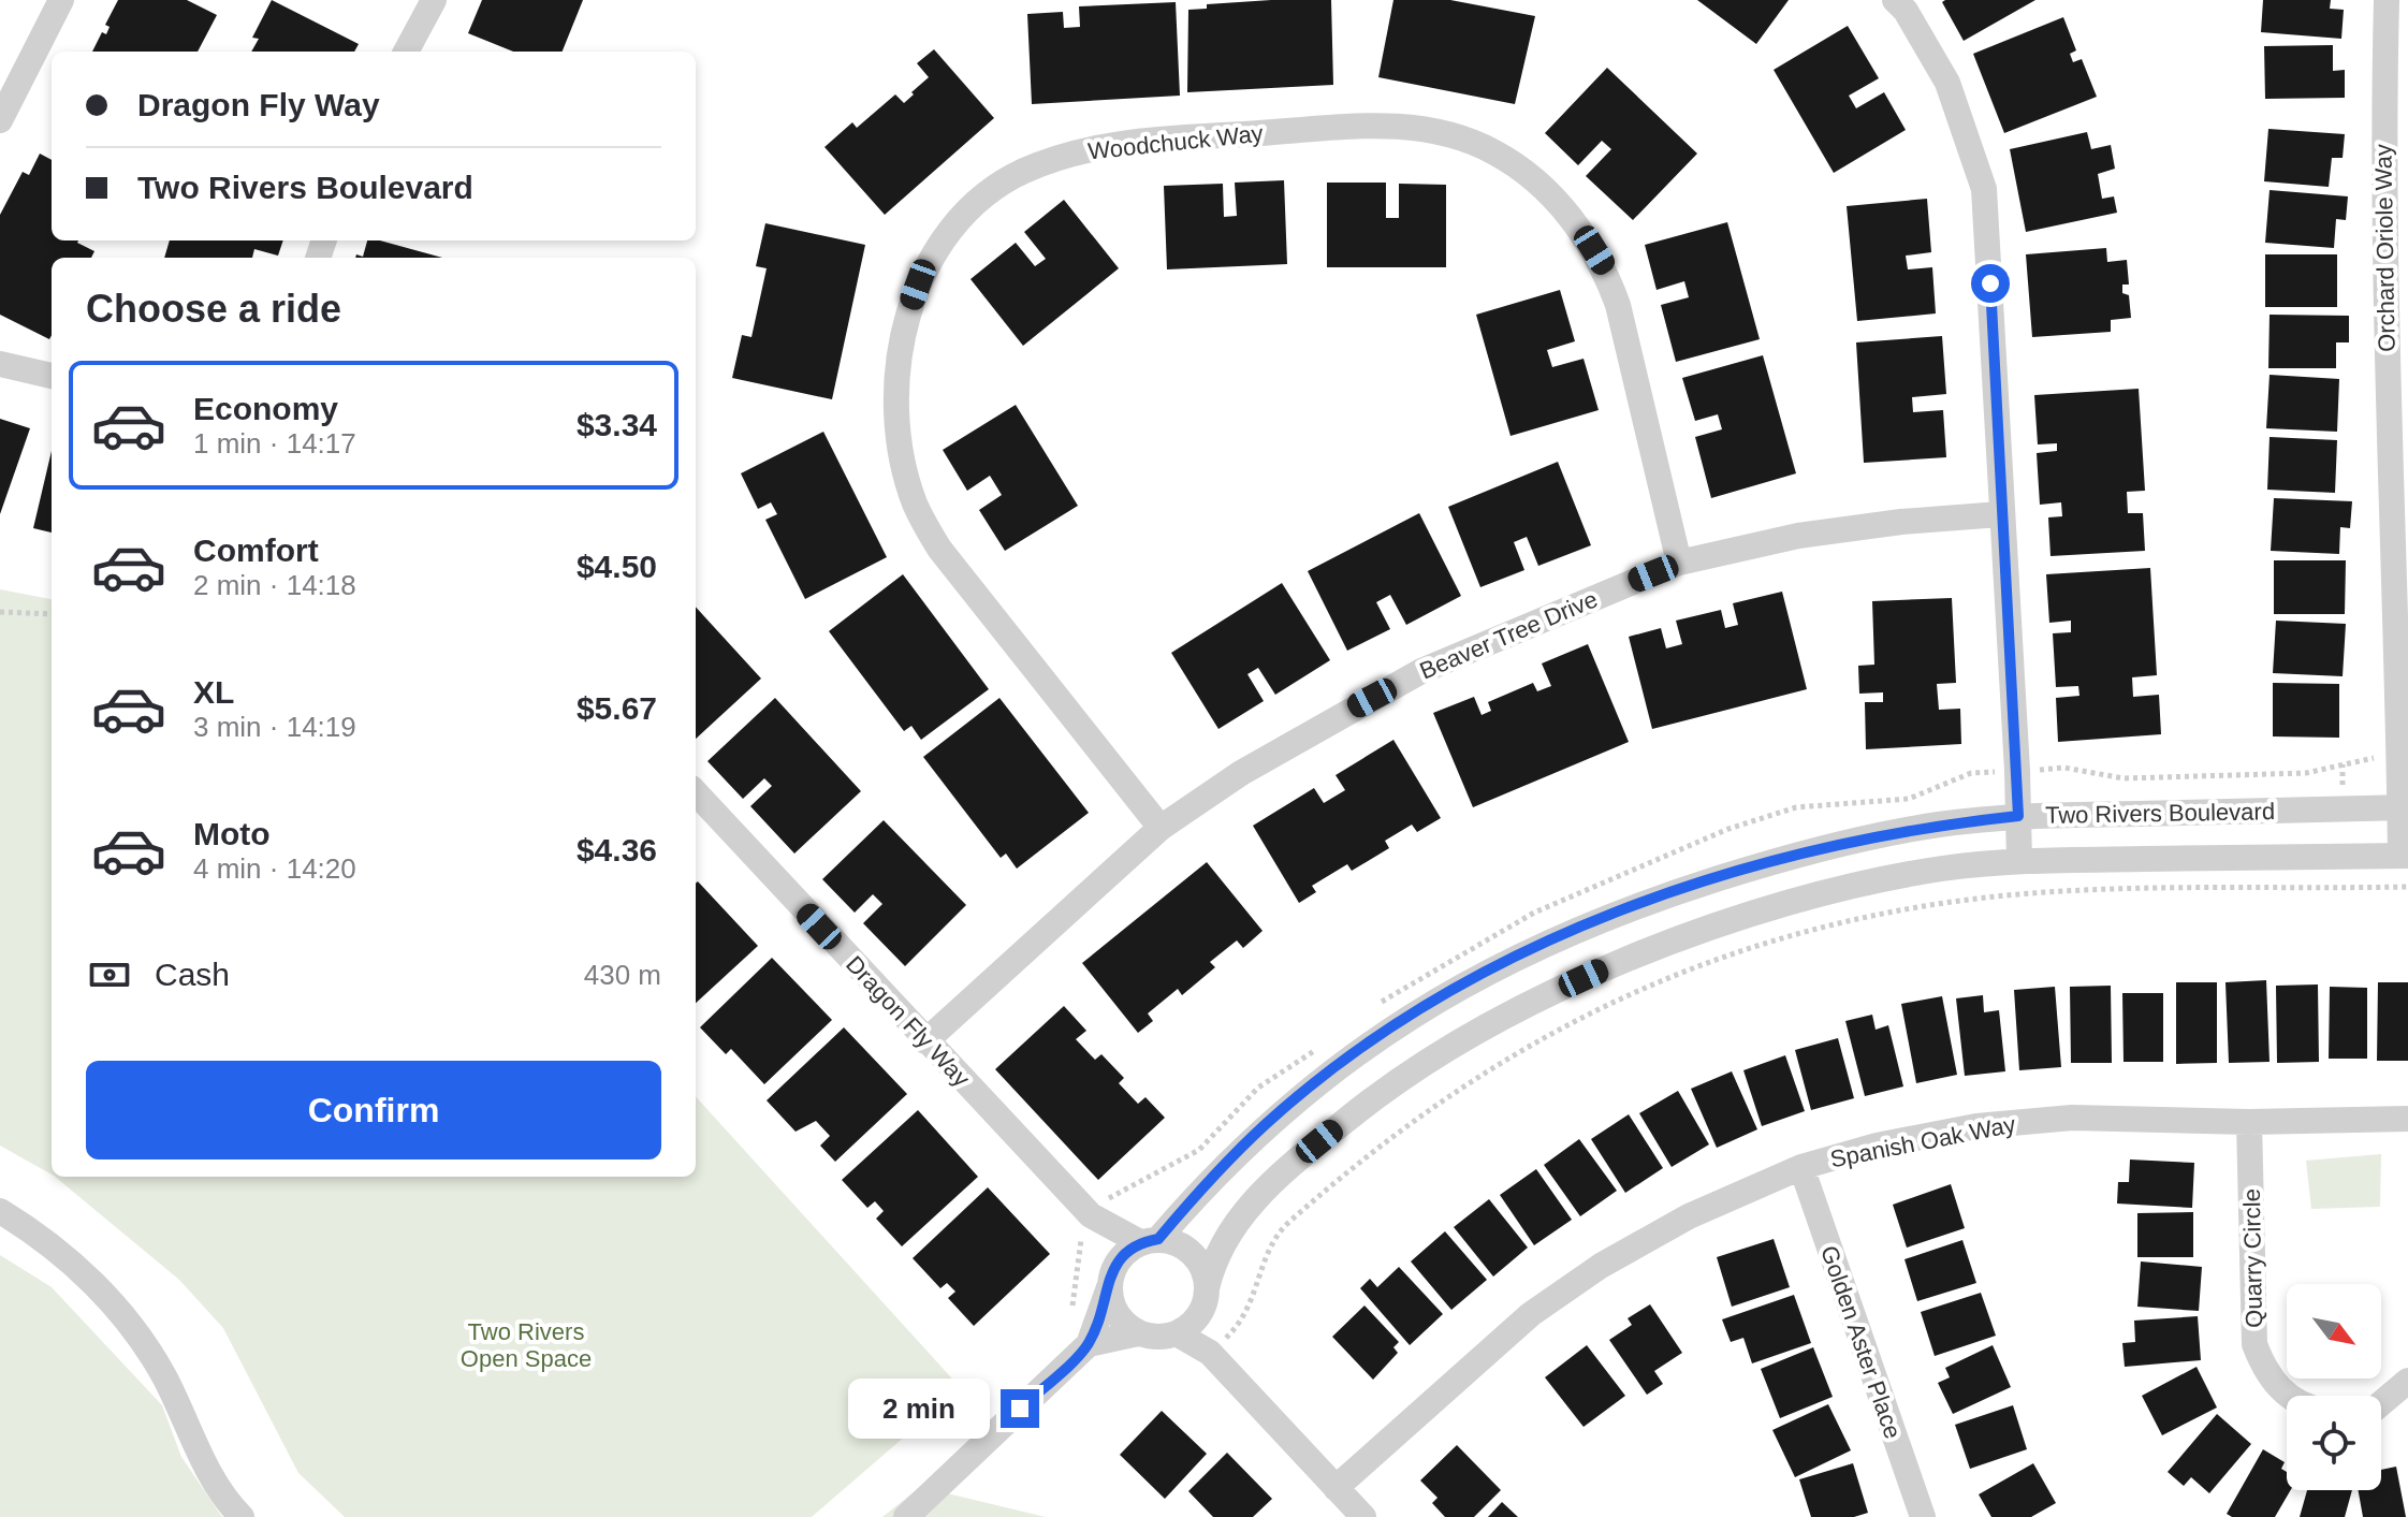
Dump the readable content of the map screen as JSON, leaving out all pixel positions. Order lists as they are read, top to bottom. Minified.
{"streets":{"street":["Woodchuck Way","Orchard Oriole Way","Beaver Tree Drive","Two Rivers Boulevard","Dragon Fly Way","Spanish Oak Way","Quarry Circle","Golden Aster Place"]},"crossings":[["Woodchuck Way","Beaver Tree Drive"],["Orchard Oriole Way","Two Rivers Boulevard"],["Beaver Tree Drive","Dragon Fly Way"],["Two Rivers Boulevard","Dragon Fly Way"],["Spanish Oak Way","Quarry Circle"],["Spanish Oak Way","Golden Aster Place"]],"parks":["Two Rivers Open Space"],"north":"bottom right","page":{"banner":["Dragon Fly Way","Two Rivers Boulevard"],"heading":"Choose a ride","list":[{"name":"Economy","note":"1 min · 14:17","value":"$3.34"},{"name":"Comfort","note":"2 min · 14:18","value":"$4.50"},{"name":"XL","note":"3 min · 14:19","value":"$5.67"},{"name":"Moto","note":"4 min · 14:20","value":"$4.36"}],"pay":["Cash","430 m"],"buttons":"Confirm","bubble":"2 min"}}
